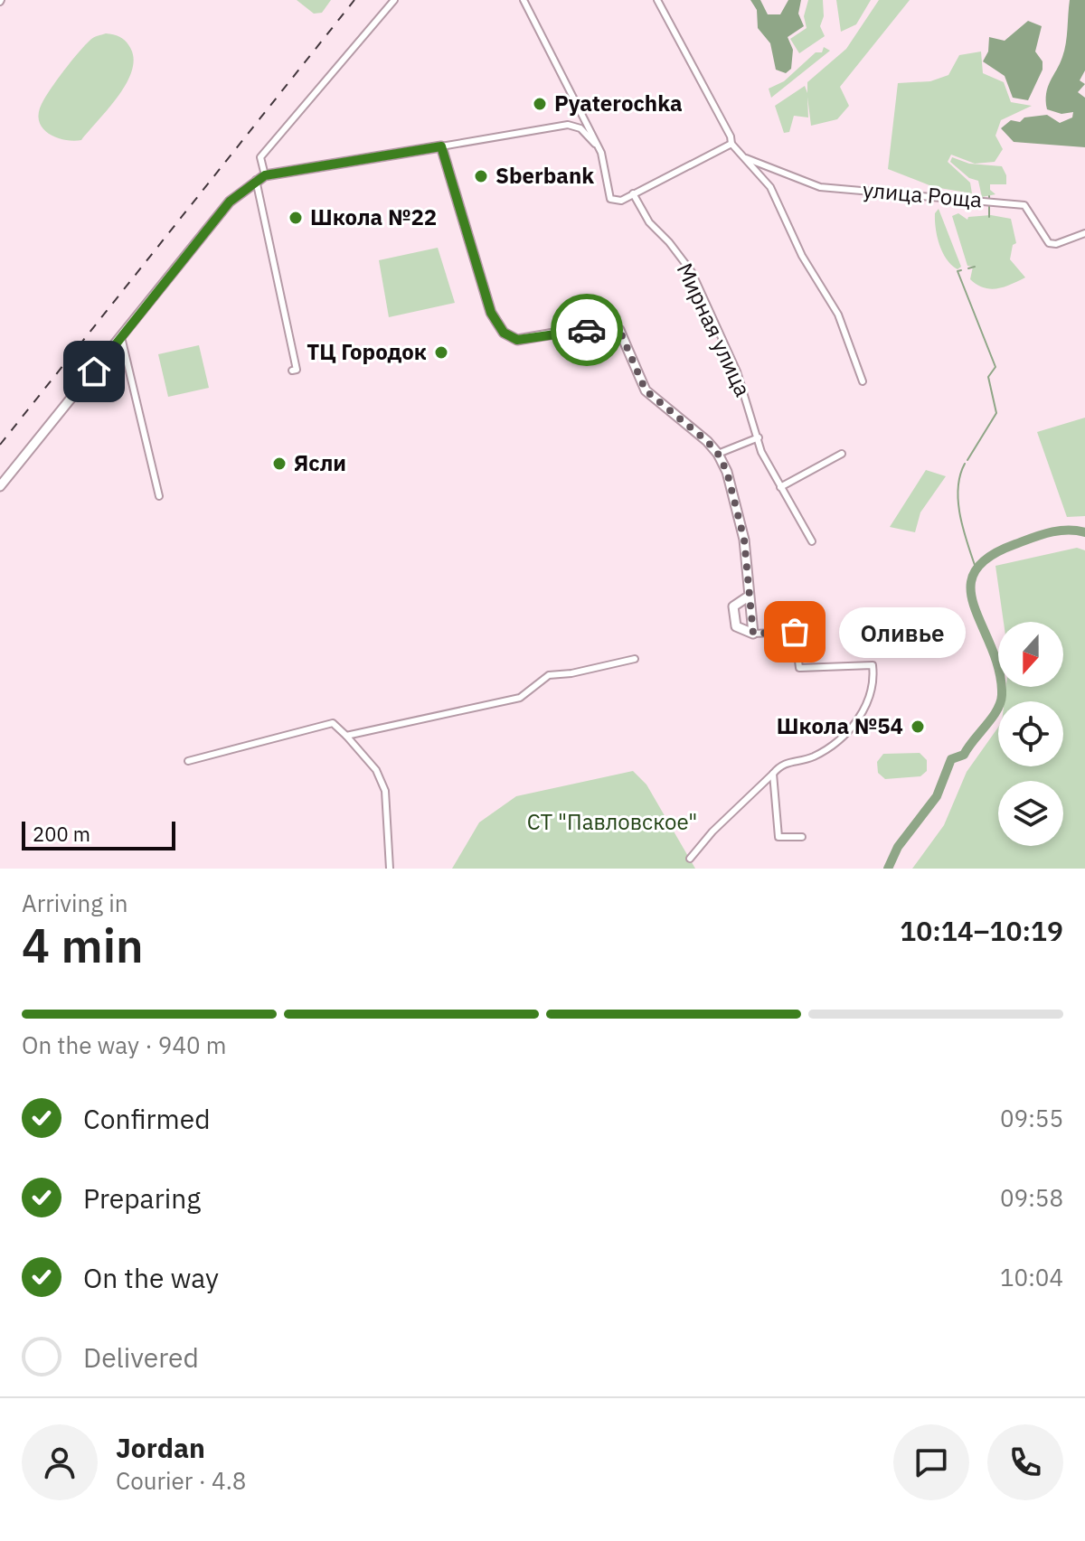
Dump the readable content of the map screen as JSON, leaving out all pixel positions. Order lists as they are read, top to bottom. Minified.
{"streets":{"street":["улица Роща","Мирная улица"]},"parks":["СТ \"Павловское\""],"places":["Pyaterochka","Sberbank","Школа №22","ТЦ Городок","Ясли","Оливье","Школа №54"],"scale_bar":"200 m","north":"bottom","page":{"bubble":"Оливье","scale":"200 m","heading":["4 min","Arriving in","10:14–10:19"],"panel":["Jordan","Courier · 4.8"],"bar":"On the way · 940 m","list":[["Confirmed","09:55"],["Preparing","09:58"],["On the way","10:04"],"Delivered"]}}
